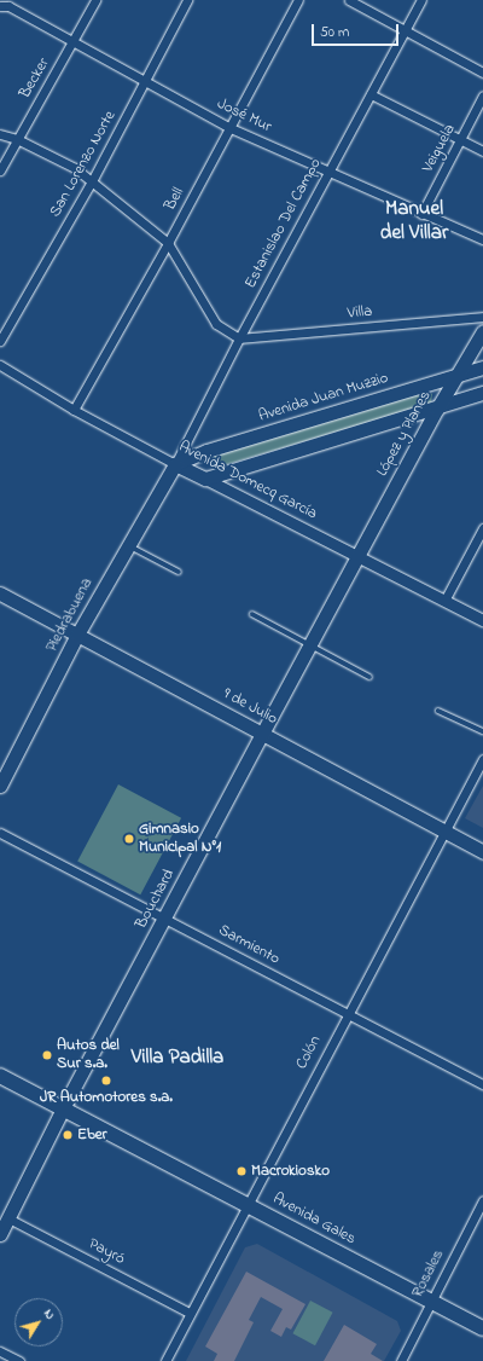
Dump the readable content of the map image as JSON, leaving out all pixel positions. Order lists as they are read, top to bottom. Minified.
{"streets":{"main road":["Avenida Juan Muzzio","López y Planes","Avenida Domecq García","Piedrabuena","9 de Julio","Bouchard","Avenida Gales"],"street":["Becker","José Mur","Veiguela","San Lorenzo Norte","Bell","Estanislao Del Campo","Villa","Sarmiento","Colón","Payró","Rosales"]},"crossings":[["Becker","José Mur"],["José Mur","Veiguela"],["José Mur","San Lorenzo Norte"],["José Mur","Bell"],["José Mur","Estanislao Del Campo"],["Bell","Avenida Domecq García"],["Estanislao Del Campo","Villa"],["Estanislao Del Campo","Avenida Juan Muzzio"],["Estanislao Del Campo","Avenida Domecq García"],["Estanislao Del Campo","Piedrabuena"],["Avenida Juan Muzzio","López y Planes"],["Avenida Juan Muzzio","Avenida Domecq García"],["Avenida Juan Muzzio","Piedrabuena"],["López y Planes","Avenida Domecq García"],["López y Planes","Bouchard"],["Avenida Domecq García","Piedrabuena"],["Avenida Domecq García","Bouchard"],["Piedrabuena","9 de Julio"],["9 de Julio","Bouchard"],["9 de Julio","Colón"],["Bouchard","Sarmiento"],["Bouchard","Avenida Gales"],["Bouchard","Payró"],["Sarmiento","Colón"],["Colón","Avenida Gales"],["Colón","Payró"],["Avenida Gales","Rosales"]],"districts":["Manuel del Villar","Villa Padilla"],"places":["Gimnasio Municipal N°1","Autos del Sur s.a.","JR Automotores s.a.","Eber","Macrokiosko"],"scale_bar":"50 m","north":"top right"}
